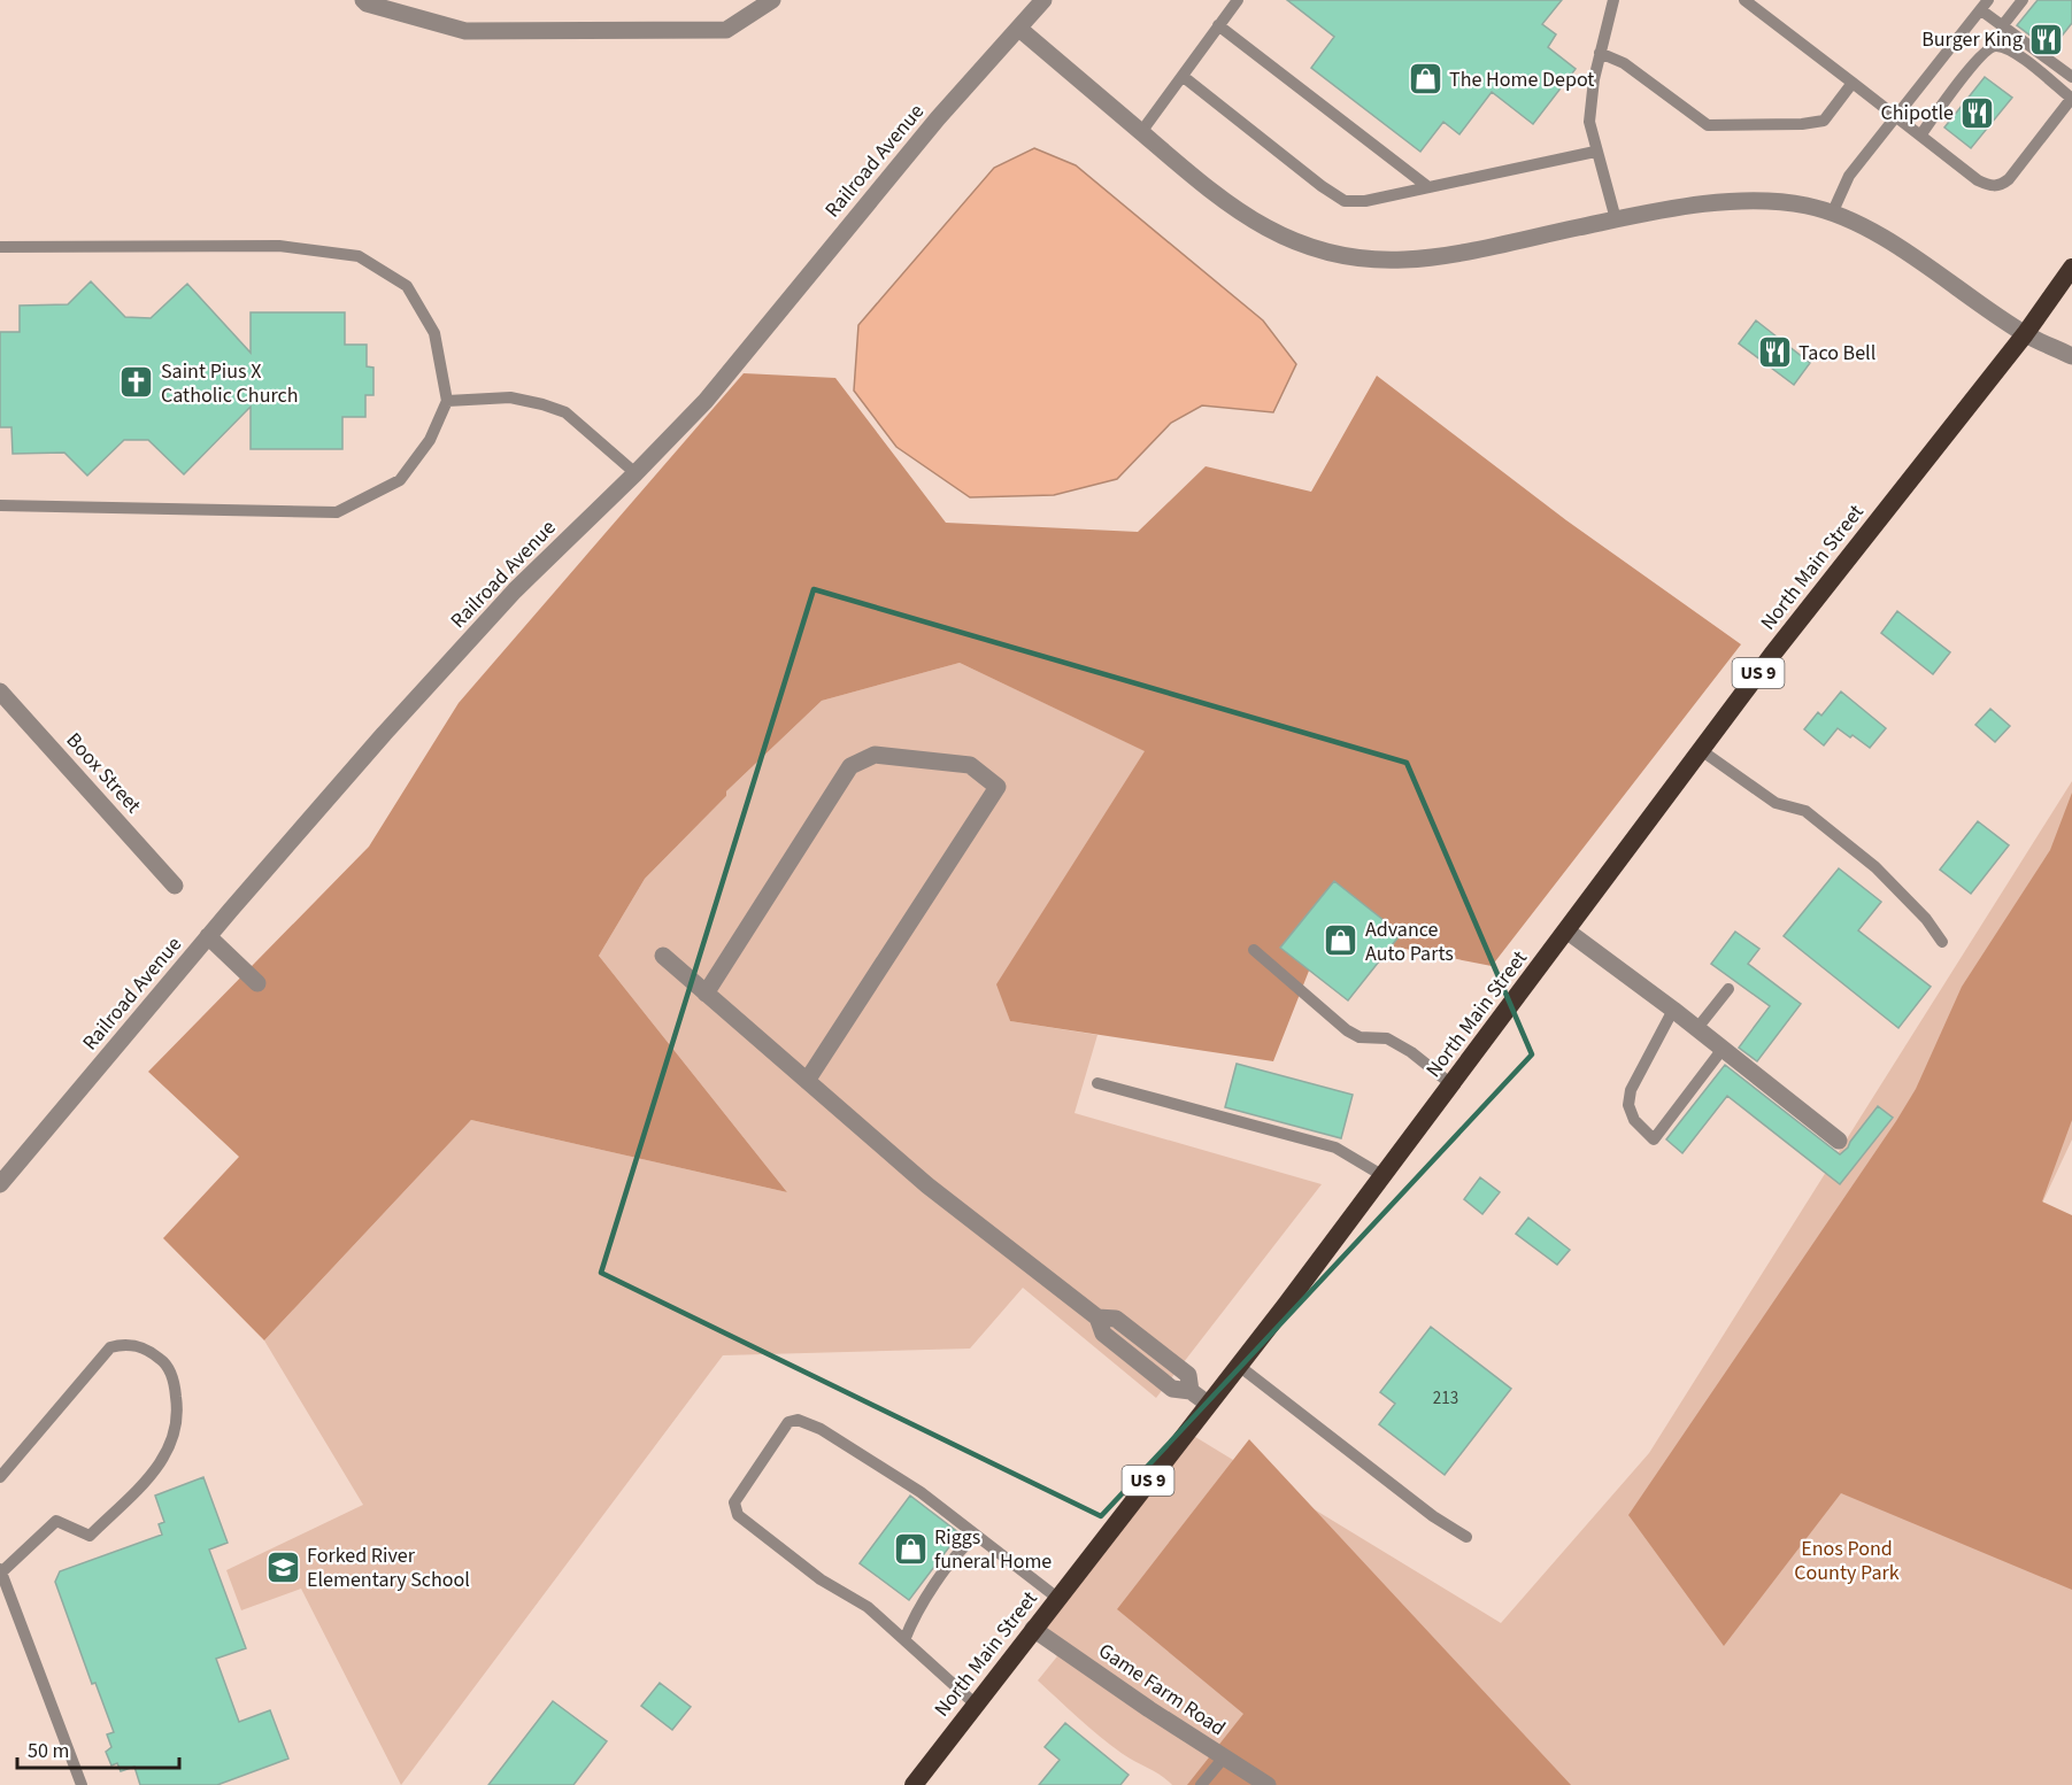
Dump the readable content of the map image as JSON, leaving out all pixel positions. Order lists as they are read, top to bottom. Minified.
{"streets":{"highway":["North Main Street","US 9"],"street":["Railroad Avenue","Boox Street","Game Farm Road"]},"crossings":[["North Main Street","Game Farm Road"]],"parks":["Enos Pond County Park"],"places":{"restaurant":["Burger King","Chipotle","Taco Bell"],"shop":["The Home Depot","Advance Auto Parts","Riggs funeral Home"],"church":["Saint Pius X Catholic Church"],"school or university":["Forked River Elementary School"]},"house_numbers":["213"],"scale_bar":"50 m"}
